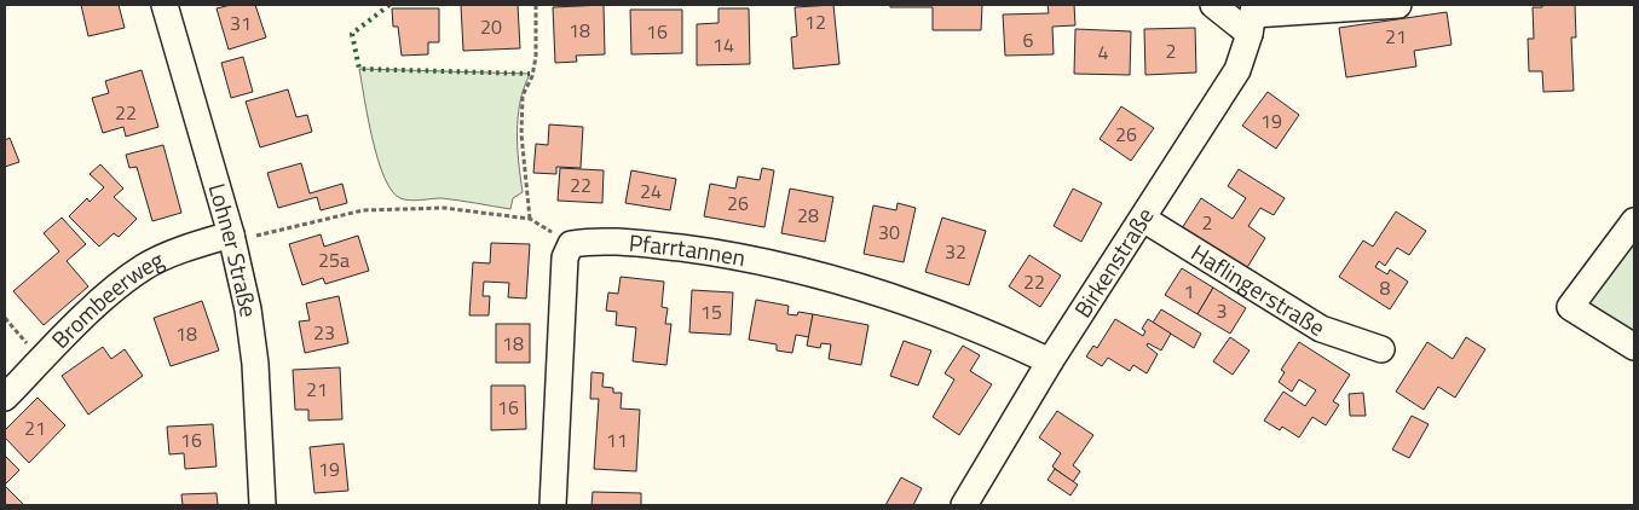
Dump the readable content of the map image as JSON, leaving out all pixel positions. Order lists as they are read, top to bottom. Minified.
{"streets":{"street":["Lohner Straße","Pfarrtannen","Birkenstraße","Haflingerstraße","Brombeerweg"]},"crossings":[["Lohner Straße","Brombeerweg"],["Pfarrtannen","Birkenstraße"],["Birkenstraße","Haflingerstraße"]],"house_numbers":["12","31","20","18","16","21","6","14","2","4","22","19","26","22","24","26","28","2","30","32","25a","22","8","1","3","15","23","18","18","21","16","21","16","11","19"]}
